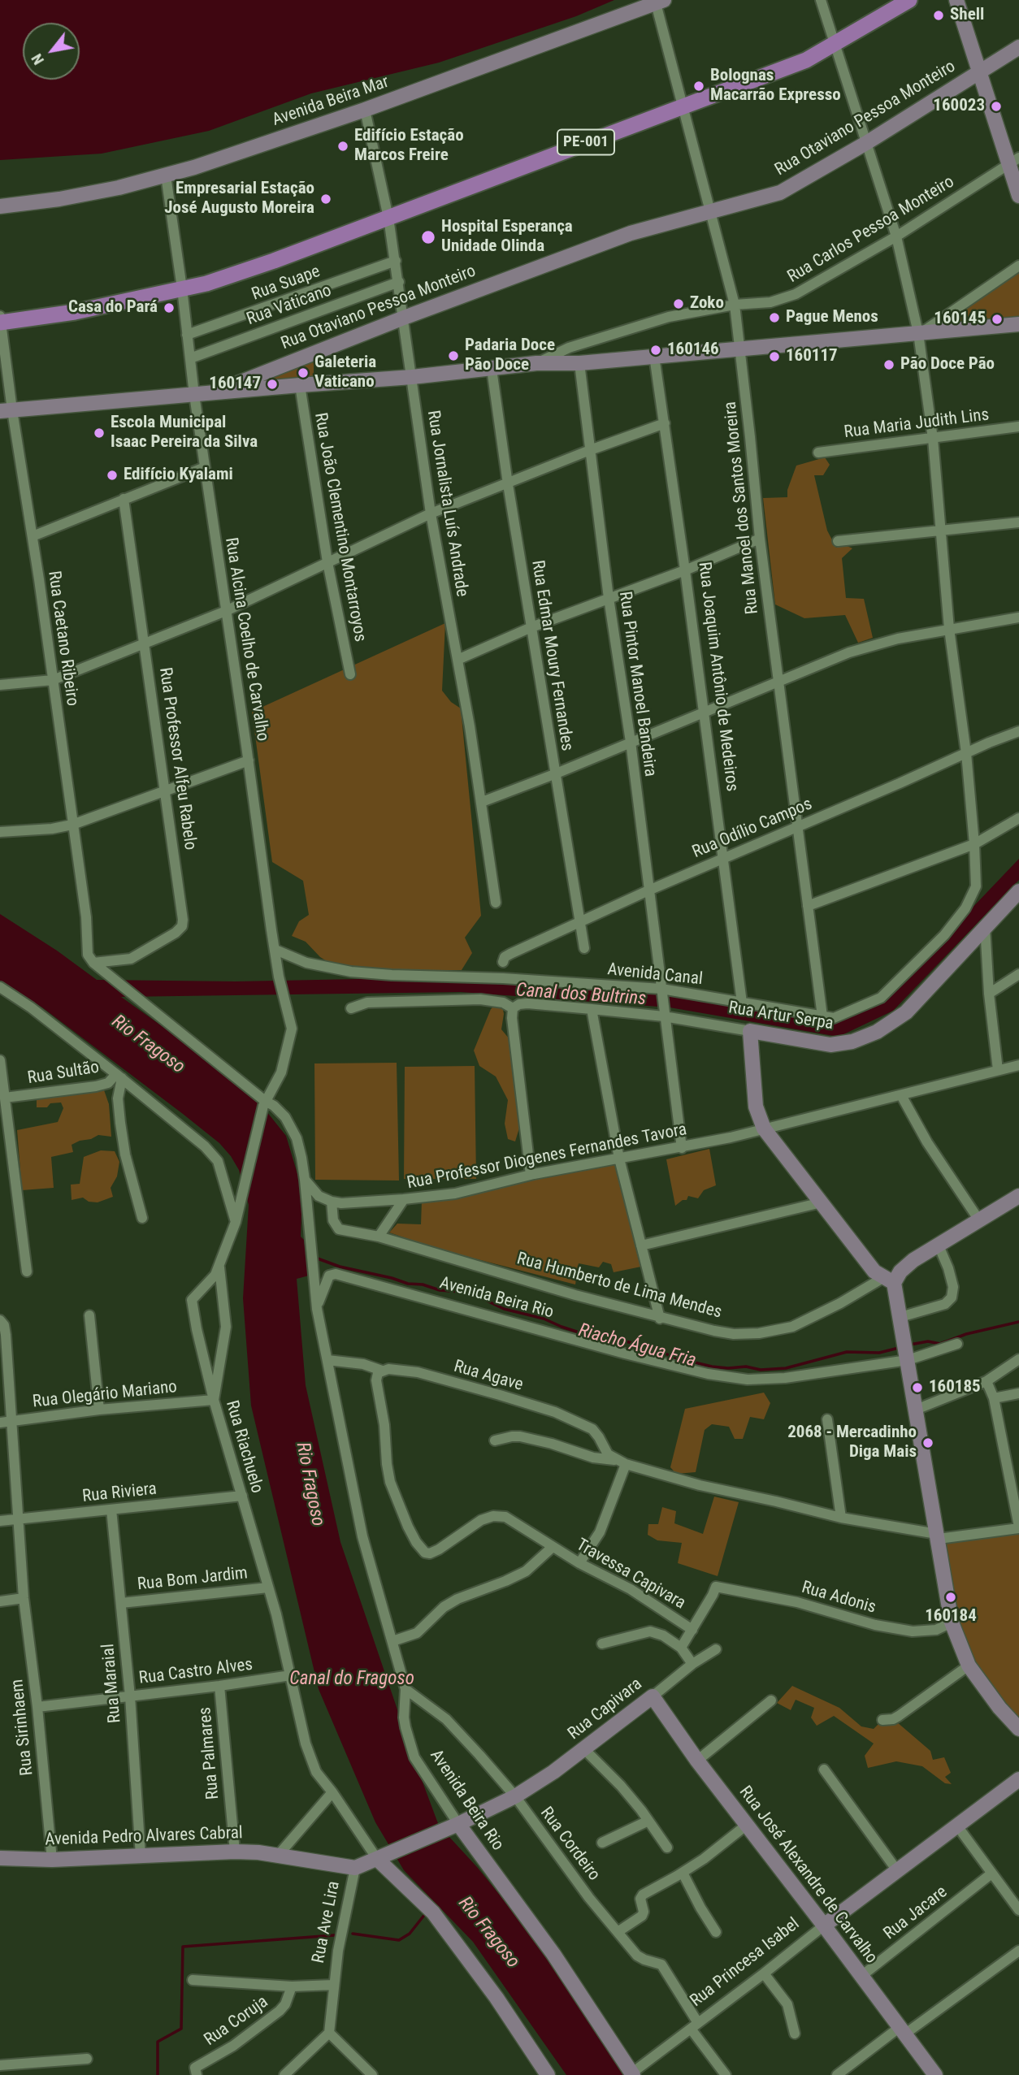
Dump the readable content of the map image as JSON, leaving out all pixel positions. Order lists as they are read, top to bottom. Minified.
{"streets":{"main road":["Avenida Beira Mar","Rua Otaviano Pessoa Monteiro","PE-001","Rua Artur Serpa","Rua Humberto de Lima Mendes","Avenida Beira Rio","Rua Capivara","Avenida Pedro Alvares Cabral","Rua José Alexandre de Carvalho","Rua Ave Lira","Rua Princesa Isabel"],"street":["Rua Carlos Pessoa Monteiro","Rua Suape","Rua Vaticano","Rua Maria Judith Lins","Rua Jornalista Luís Andrade","Rua Manoel dos Santos Moreira","Rua João Clementino Montarroyos","Rua Caetano Ribeiro","Rua Alcina Coelho de Carvalho","Rua Edmar Moury Fernandes","Rua Joaquim Antônio de Medeiros","Rua Pintor Manoel Bandeira","Rua Professor Alfeu Rabelo","Rua Odílio Campos","Avenida Canal","Rua Sultão","Rua Professor Diogenes Fernandes Tavora","Rua Agave","Rua Olegário Mariano","Rua Riachuelo","Rua Riviera","Travessa Capivara","Rua Bom Jardim","Rua Adonis","Rua Castro Alves","Rua Maraial","Rua Sirinhaem","Rua Palmares","Rua Cordeiro","Rua Jacare","Rua Coruja"]},"crossings":[["Avenida Beira Mar","Rua Jornalista Luís Andrade"],["Avenida Beira Mar","Rua Manoel dos Santos Moreira"],["Avenida Beira Mar","Rua Alcina Coelho de Carvalho"],["Rua Otaviano Pessoa Monteiro","Rua Jornalista Luís Andrade"],["Rua Otaviano Pessoa Monteiro","Rua Manoel dos Santos Moreira"],["PE-001","Rua Jornalista Luís Andrade"],["PE-001","Rua Manoel dos Santos Moreira"],["PE-001","Rua Caetano Ribeiro"],["PE-001","Rua Alcina Coelho de Carvalho"],["Rua Carlos Pessoa Monteiro","Rua Manoel dos Santos Moreira"],["Rua Suape","Rua Jornalista Luís Andrade"],["Rua Suape","Rua Alcina Coelho de Carvalho"],["Rua Vaticano","Rua Jornalista Luís Andrade"],["Rua Vaticano","Rua Alcina Coelho de Carvalho"],["Rua Manoel dos Santos Moreira","Rua Odílio Campos"],["Rua Manoel dos Santos Moreira","Avenida Canal"],["Rua Caetano Ribeiro","Rua Professor Alfeu Rabelo"],["Rua Alcina Coelho de Carvalho","Avenida Canal"],["Rua Alcina Coelho de Carvalho","Rua Riachuelo"],["Rua Edmar Moury Fernandes","Rua Odílio Campos"],["Rua Joaquim Antônio de Medeiros","Rua Odílio Campos"],["Rua Joaquim Antônio de Medeiros","Avenida Canal"],["Rua Pintor Manoel Bandeira","Rua Odílio Campos"],["Rua Pintor Manoel Bandeira","Avenida Canal"],["Rua Pintor Manoel Bandeira","Rua Artur Serpa"],["Rua Pintor Manoel Bandeira","Rua Professor Diogenes Fernandes Tavora"],["Rua Professor Diogenes Fernandes Tavora","Rua Humberto de Lima Mendes"],["Avenida Beira Rio","Rua Agave"],["Avenida Beira Rio","Travessa Capivara"],["Avenida Beira Rio","Rua Capivara"],["Avenida Beira Rio","Rua Cordeiro"],["Avenida Beira Rio","Rua Ave Lira"],["Avenida Beira Rio","Rua Princesa Isabel"],["Rua Agave","Travessa Capivara"],["Rua Olegário Mariano","Rua Riachuelo"],["Rua Olegário Mariano","Rua Sirinhaem"],["Rua Riachuelo","Rua Riviera"],["Rua Riachuelo","Rua Bom Jardim"],["Rua Riachuelo","Rua Castro Alves"],["Rua Riachuelo","Rua Ave Lira"],["Rua Riviera","Rua Maraial"],["Rua Riviera","Rua Sirinhaem"],["Travessa Capivara","Rua Adonis"],["Rua Bom Jardim","Rua Maraial"],["Rua Castro Alves","Rua Maraial"],["Rua Castro Alves","Rua Sirinhaem"],["Rua Castro Alves","Rua Palmares"],["Rua Maraial","Avenida Pedro Alvares Cabral"],["Rua Capivara","Rua Cordeiro"],["Rua Capivara","Rua José Alexandre de Carvalho"],["Rua Capivara","Rua Ave Lira"],["Rua Sirinhaem","Avenida Pedro Alvares Cabral"],["Rua Palmares","Avenida Pedro Alvares Cabral"],["Avenida Pedro Alvares Cabral","Rua Ave Lira"],["Rua Cordeiro","Rua Princesa Isabel"],["Rua José Alexandre de Carvalho","Rua Jacare"],["Rua José Alexandre de Carvalho","Rua Princesa Isabel"]],"water":["Canal dos Bultrins","Rio Fragoso","Riacho Água Fria","Canal do Fragoso"],"places":["Shell","Bolognas Macarrão Expresso","160023","Edifício Estação Marcos Freire","Empresarial Estação José Augusto Moreira","Hospital Esperança Unidade Olinda","Zoko","Casa do Pará","Pague Menos","160145","160146","Padaria Doce Pão Doce","160117","Pão Doce Pão","Galeteria Vaticano","160147","Escola Municipal Isaac Pereira da Silva","Edifício Kyalami","160185","2068 - Mercadinho Diga Mais","160184"],"north":"bottom left"}
